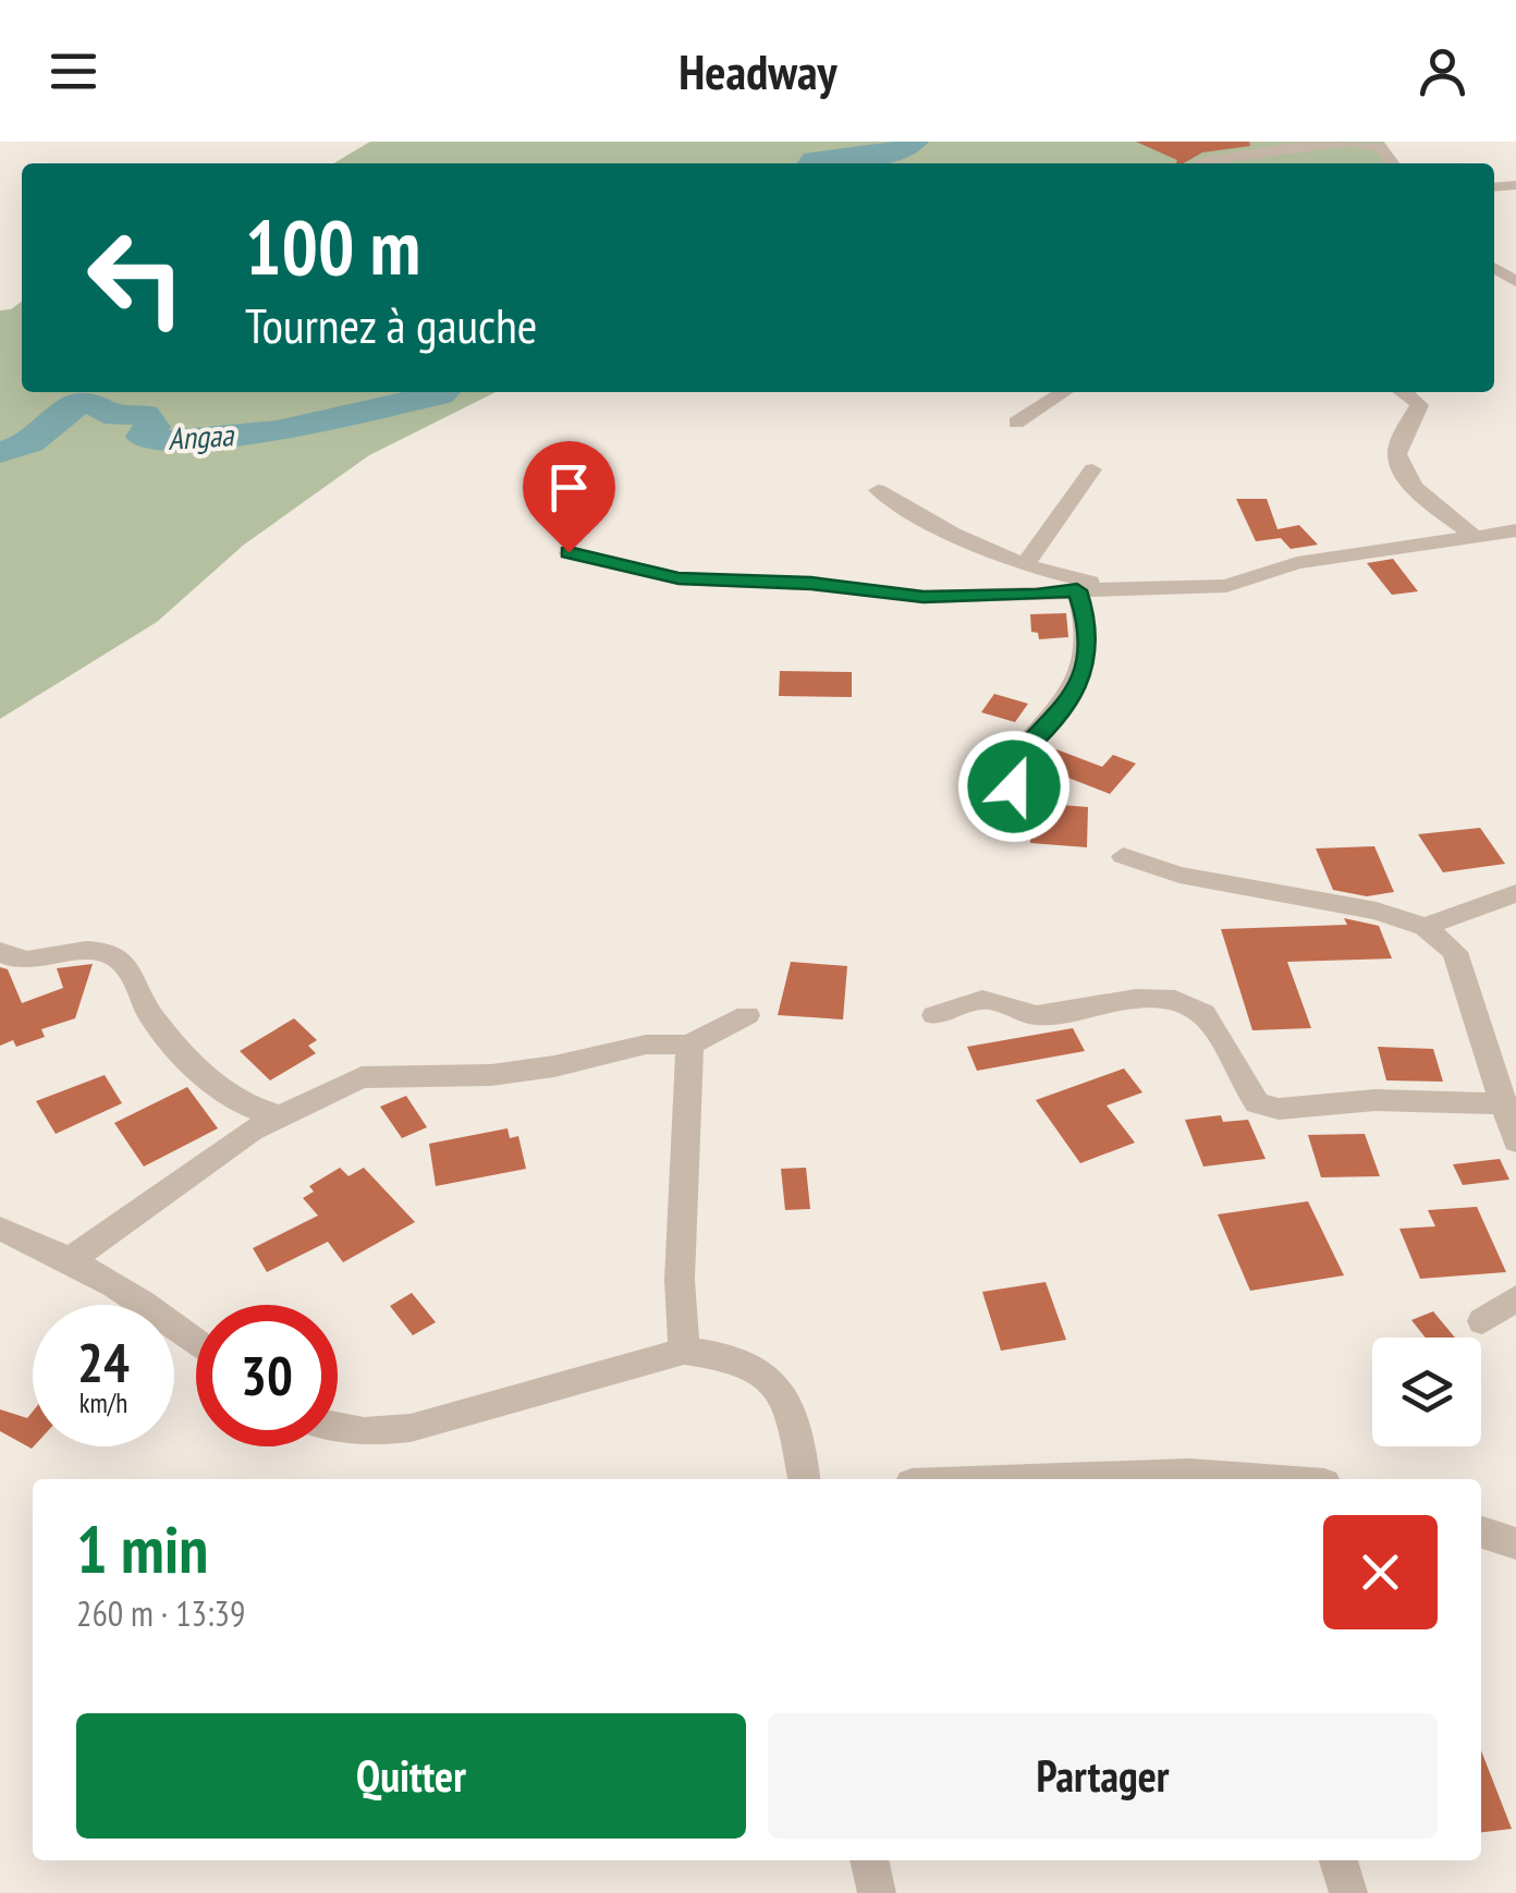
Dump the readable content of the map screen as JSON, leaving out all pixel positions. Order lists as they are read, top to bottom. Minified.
{"water":["Angaa"],"page":{"header":"Headway","turn":["100 m","Tournez à gauche"],"speed":"24 km/h","limit":"30","heading":["1 min","260 m · 13:39"],"buttons":["Quitter","Partager"]}}
